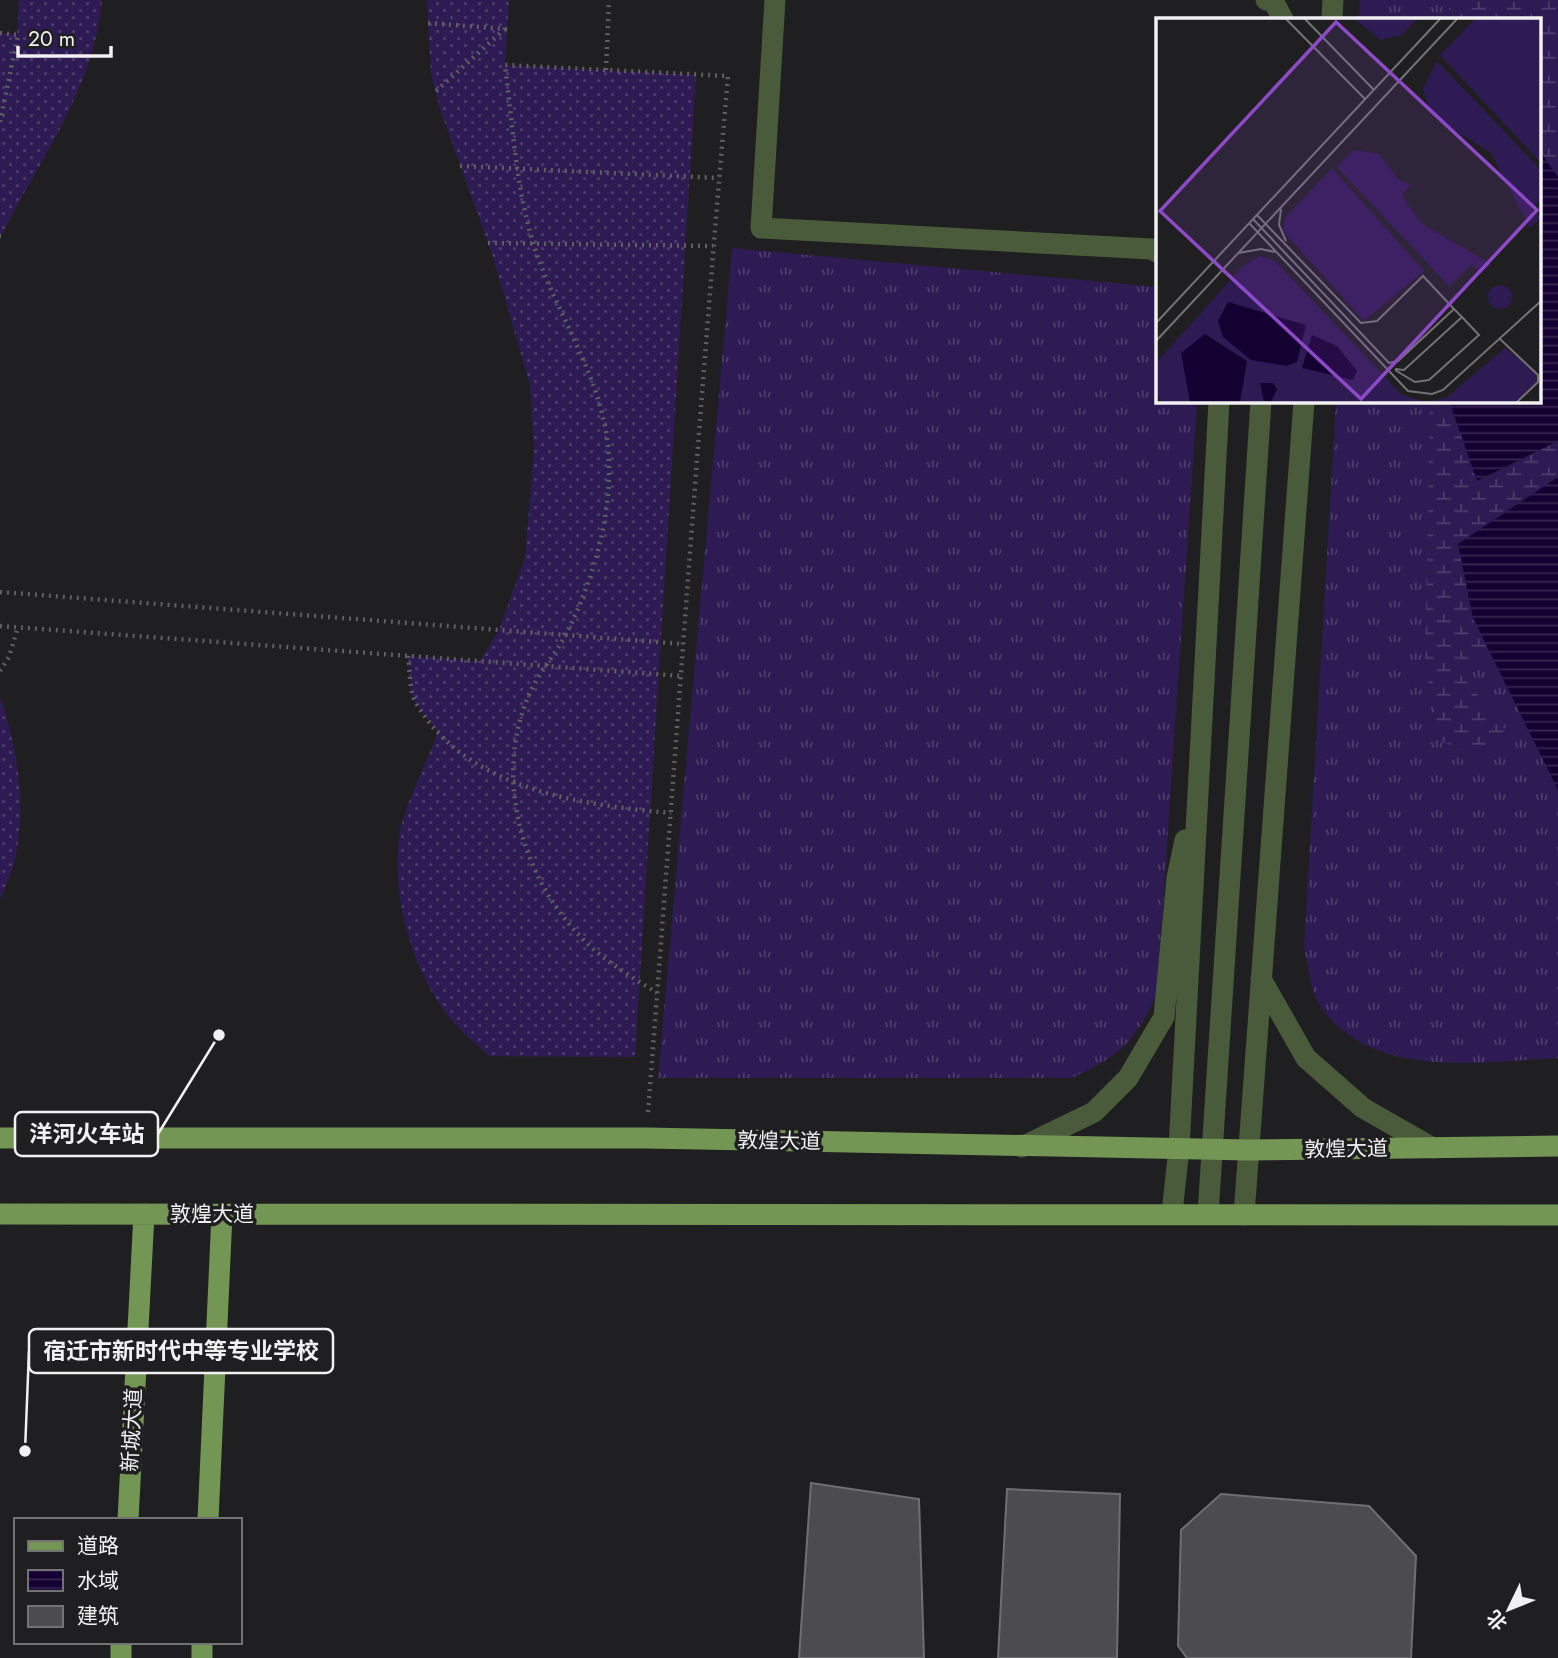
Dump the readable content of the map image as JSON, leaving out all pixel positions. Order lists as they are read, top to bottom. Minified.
{"streets":{"main road":["敦煌大道","新城大道"]},"crossings":[["敦煌大道","新城大道"]],"places":["洋河火车站","宿迁市新时代中等专业学校"],"legend":["道路","水域","建筑"],"scale_bar":"20 m","north":"bottom left"}
